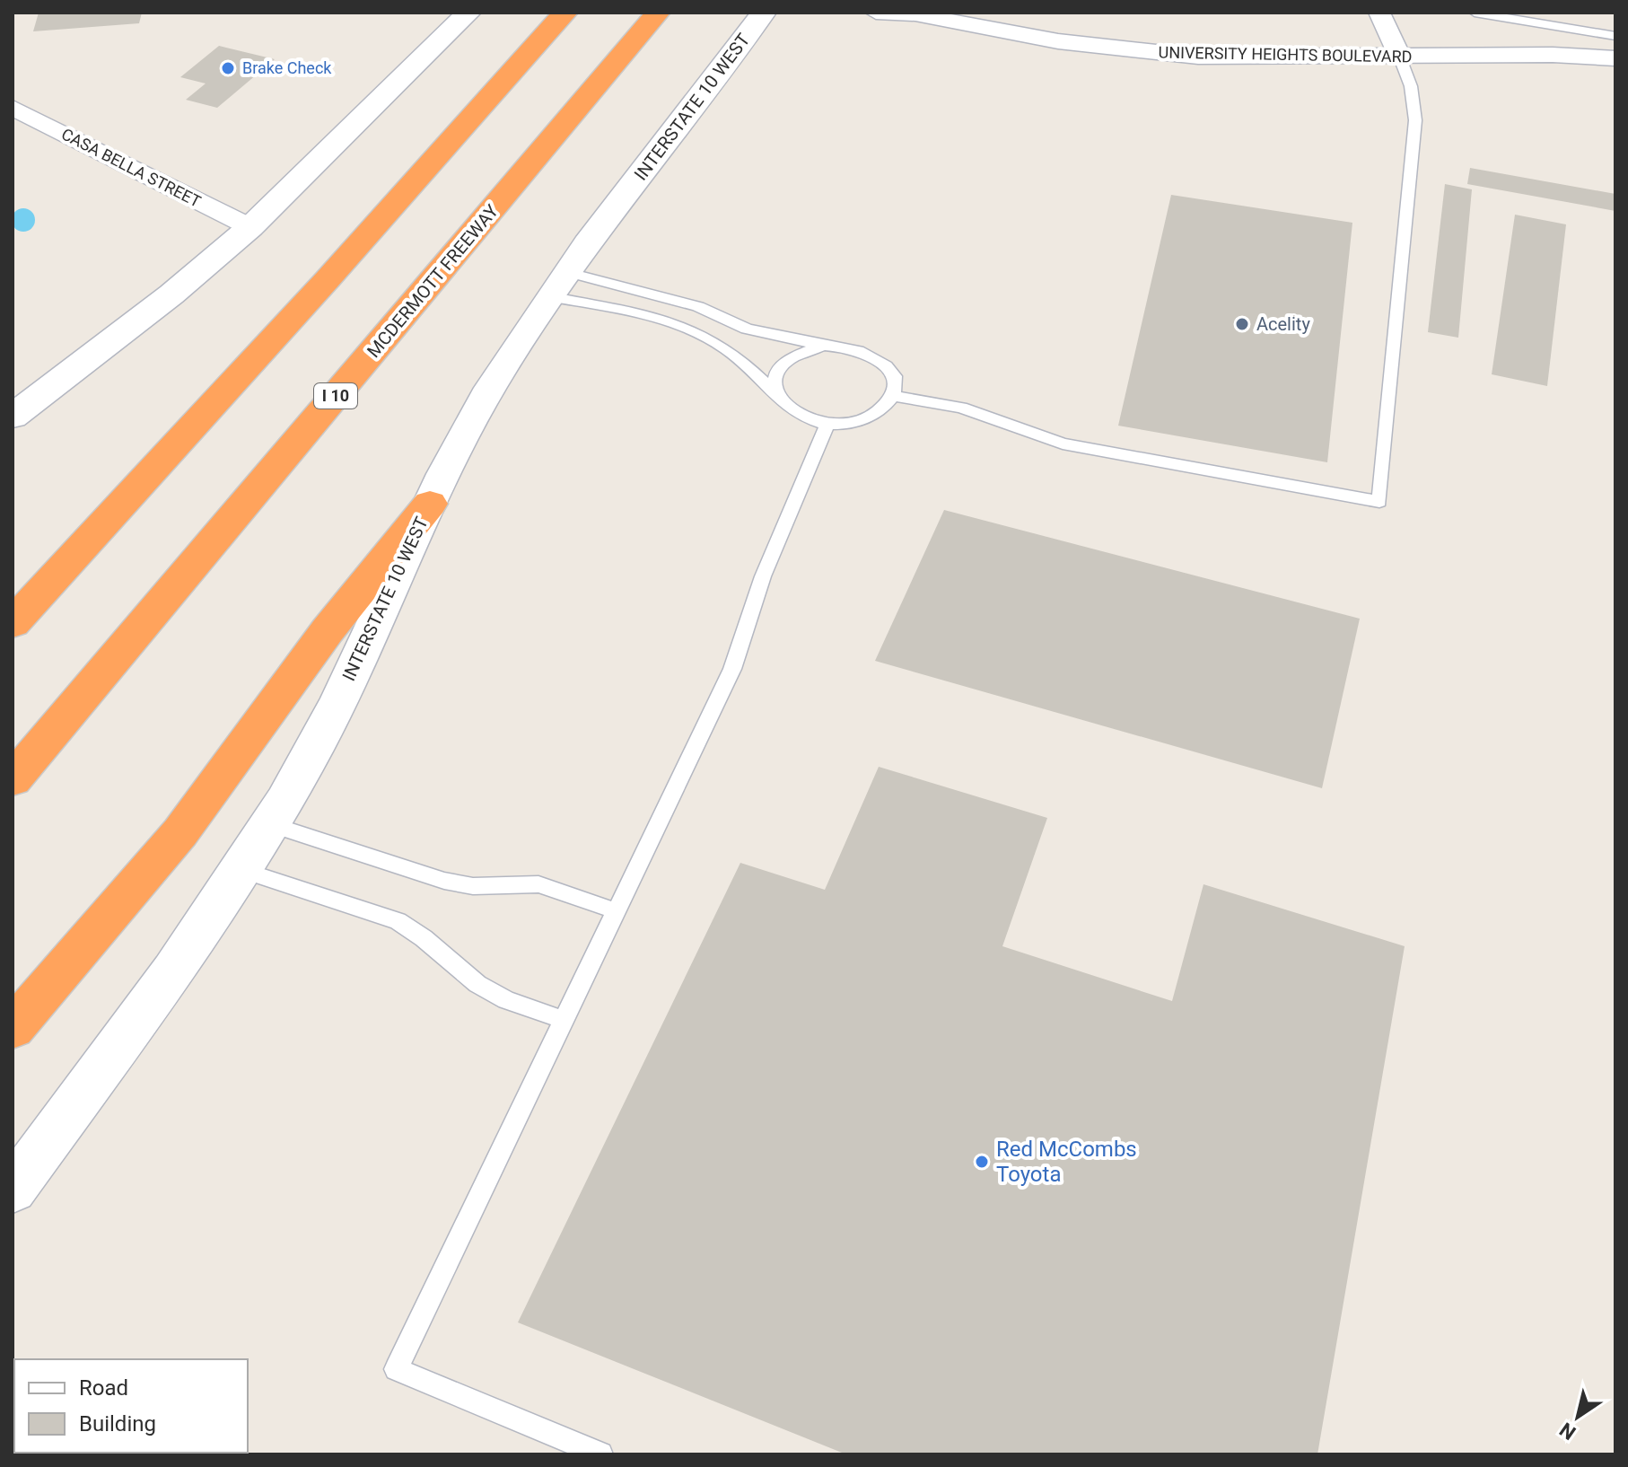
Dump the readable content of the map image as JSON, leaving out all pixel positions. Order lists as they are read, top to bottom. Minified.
{"streets":{"highway":["MCDERMOTT FREEWAY","I 10"],"main road":["INTERSTATE 10 WEST"],"street":["UNIVERSITY HEIGHTS BOULEVARD","CASA BELLA STREET"]},"places":["Brake Check","Acelity","Red McCombs Toyota"],"legend":["Road","Building"],"north":"bottom left"}
